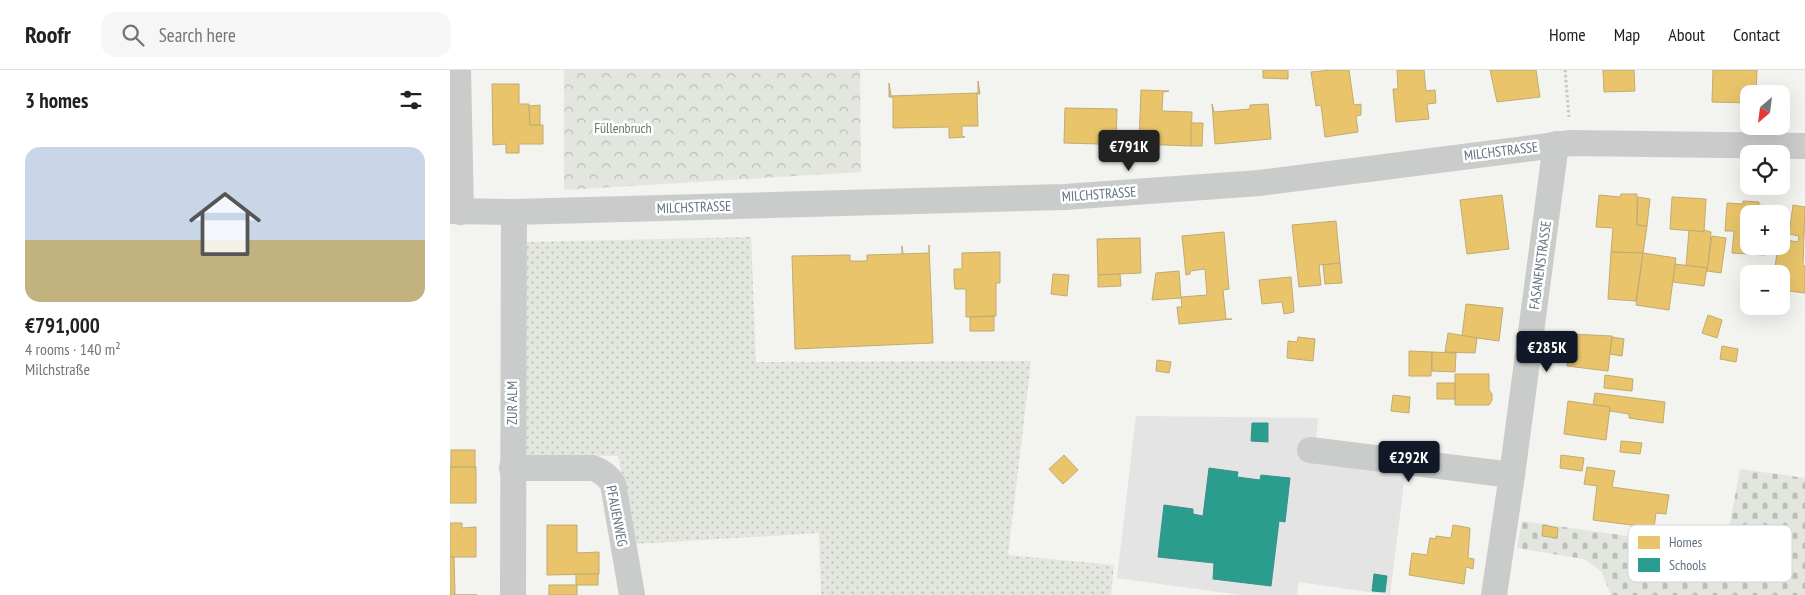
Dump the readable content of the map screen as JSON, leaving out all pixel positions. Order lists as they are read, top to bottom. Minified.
{"streets":{"street":["MILCHSTRASSE","FASANENSTRASSE","ZUR ALM","PFAUENWEG"]},"crossings":[["MILCHSTRASSE","FASANENSTRASSE"],["MILCHSTRASSE","ZUR ALM"],["ZUR ALM","PFAUENWEG"]],"parks":["Füllenbruch"],"legend":["Homes","Schools"],"north":"bottom left","page":{"header":"Roofr","search":"Search here","nav":["Home","Map","About","Contact"],"heading":"3 homes","map_buttons":["+","−"],"list":[{"name":"€791,000","note":"4 rooms · 140 m² · Milchstraße"}],"price":["€791K","€285K","€292K"]}}
